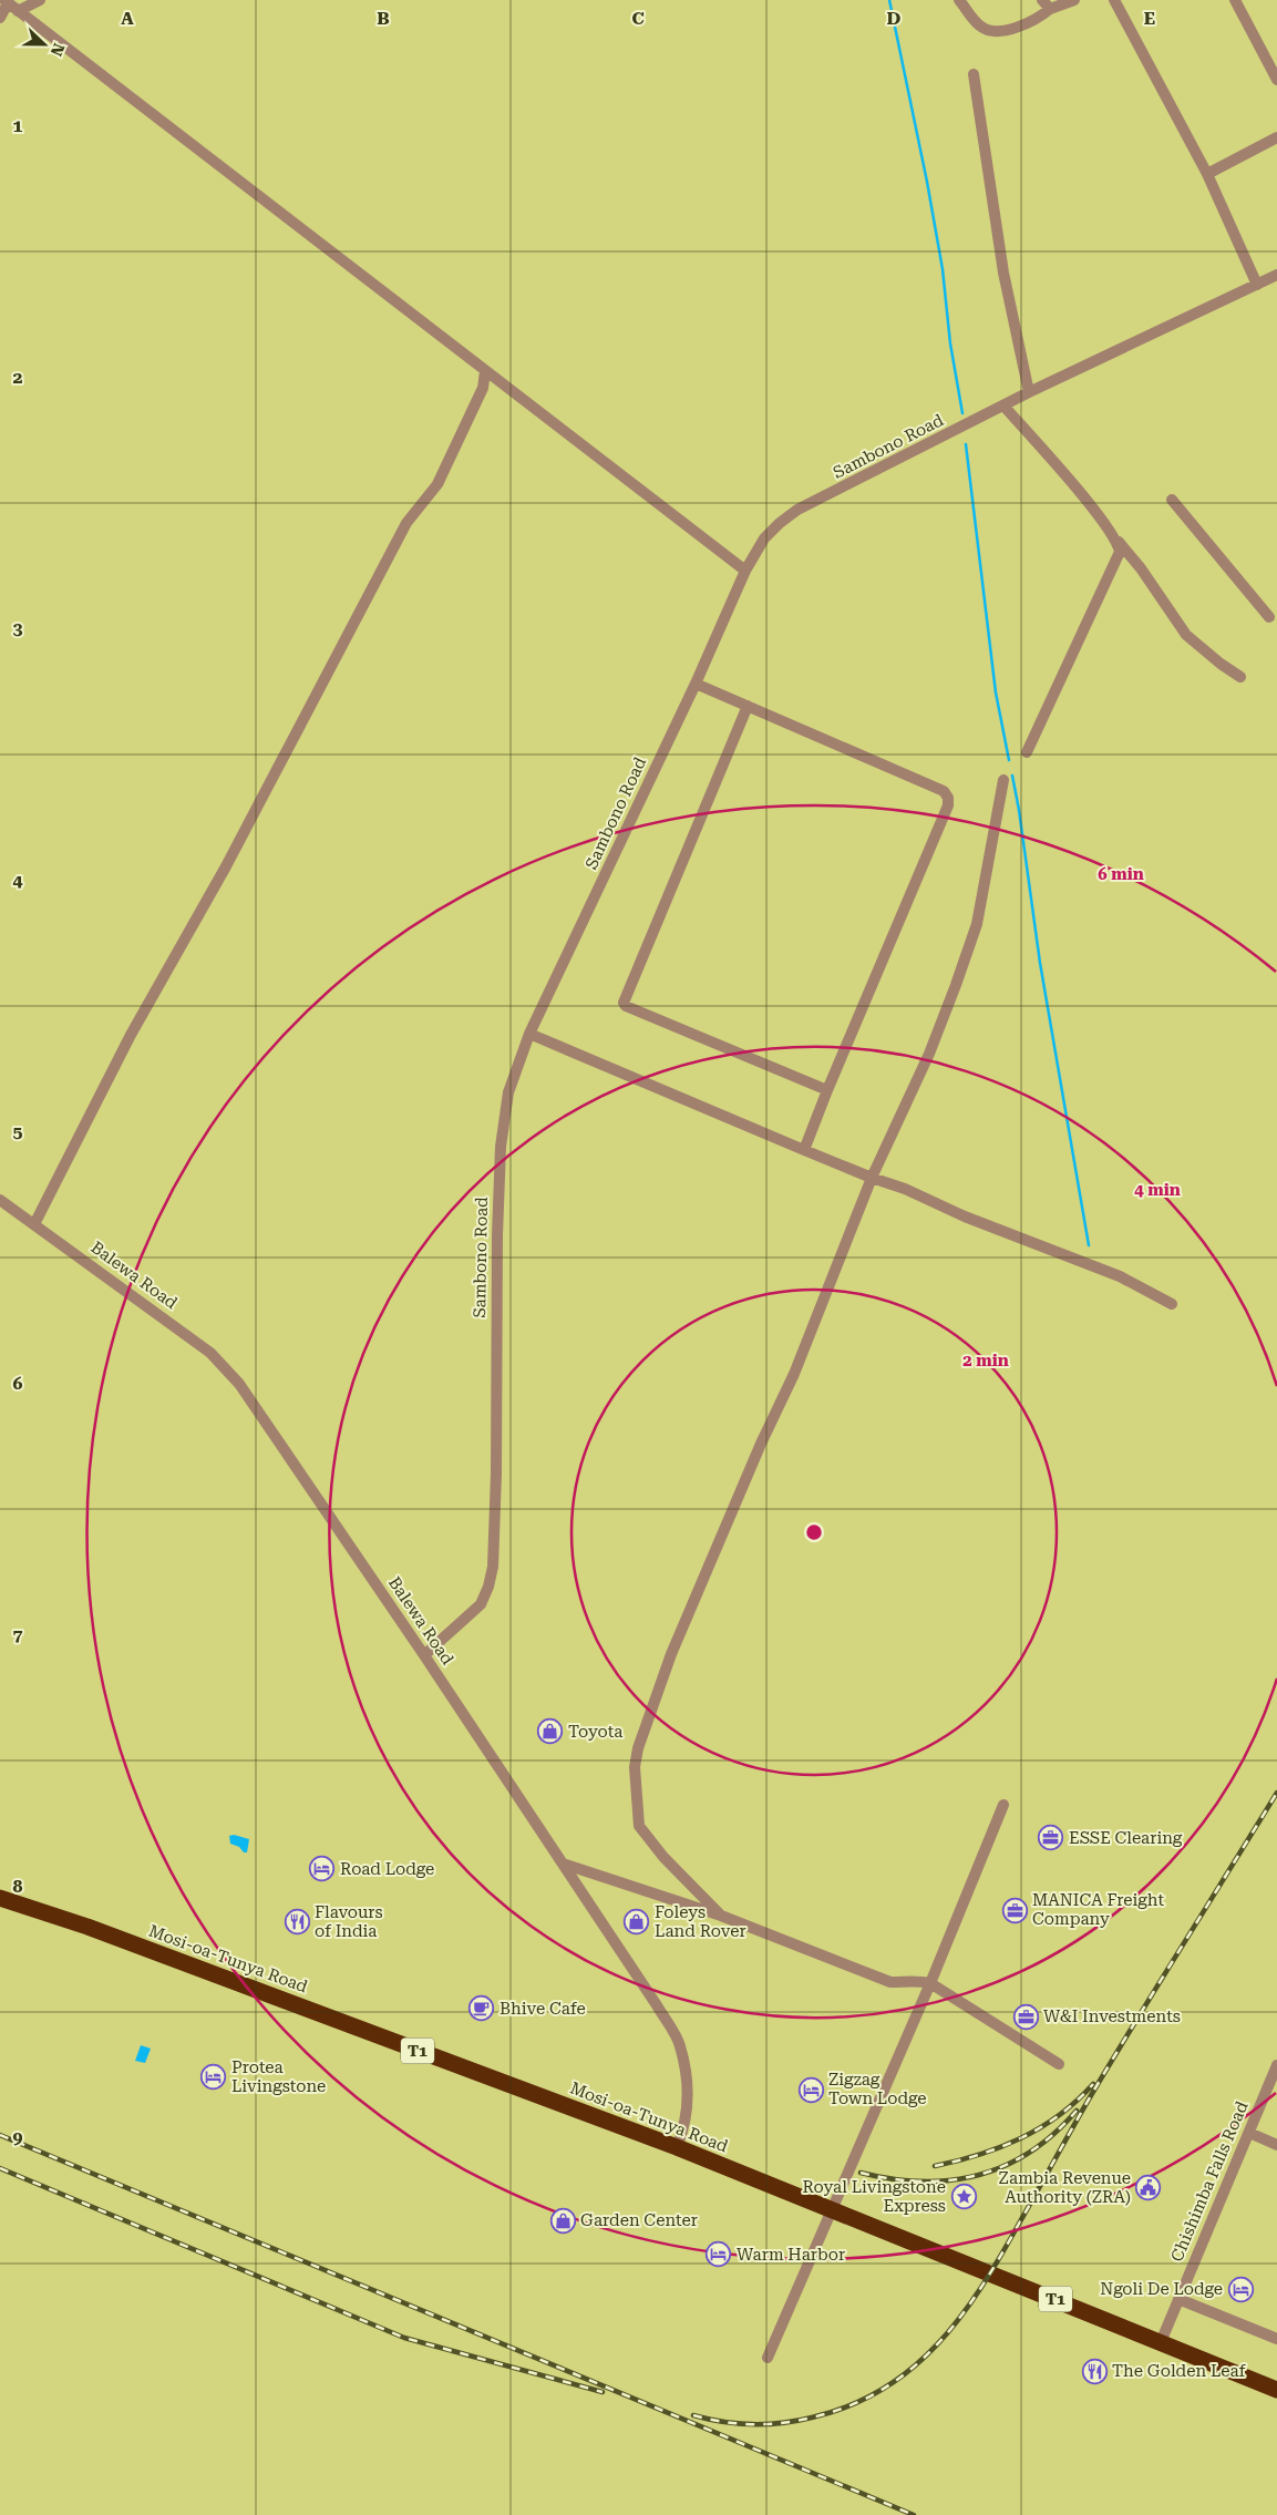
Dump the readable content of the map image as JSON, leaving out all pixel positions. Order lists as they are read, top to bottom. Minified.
{"streets":{"highway":["Mosi-oa-Tunya Road","T1"],"street":["Sambono Road","Balewa Road","Chishimba Falls Road"]},"crossings":[["Sambono Road","Balewa Road"],["Balewa Road","Mosi-oa-Tunya Road"],["Mosi-oa-Tunya Road","Chishimba Falls Road"]],"places":{"shop":["Toyota","Foleys Land Rover","Garden Center"],"office":["ESSE Clearing","MANICA Freight Company","W&I Investments"],"hotel":["Road Lodge","Protea Livingstone","Zigzag Town Lodge","Warm Harbor","Ngoli De Lodge"],"restaurant":["Flavours of India","The Golden Leaf"],"cafe":["Bhive Cafe"],"public building":["Zambia Revenue Authority (ZRA)"],"place":["Royal Livingstone Express"]},"north":"right","grid":{"columns":["A","B","C","D","E"],"rows":["1","2","3","4","5","6","7","8","9"]},"rings":["6 min","4 min","2 min"]}
